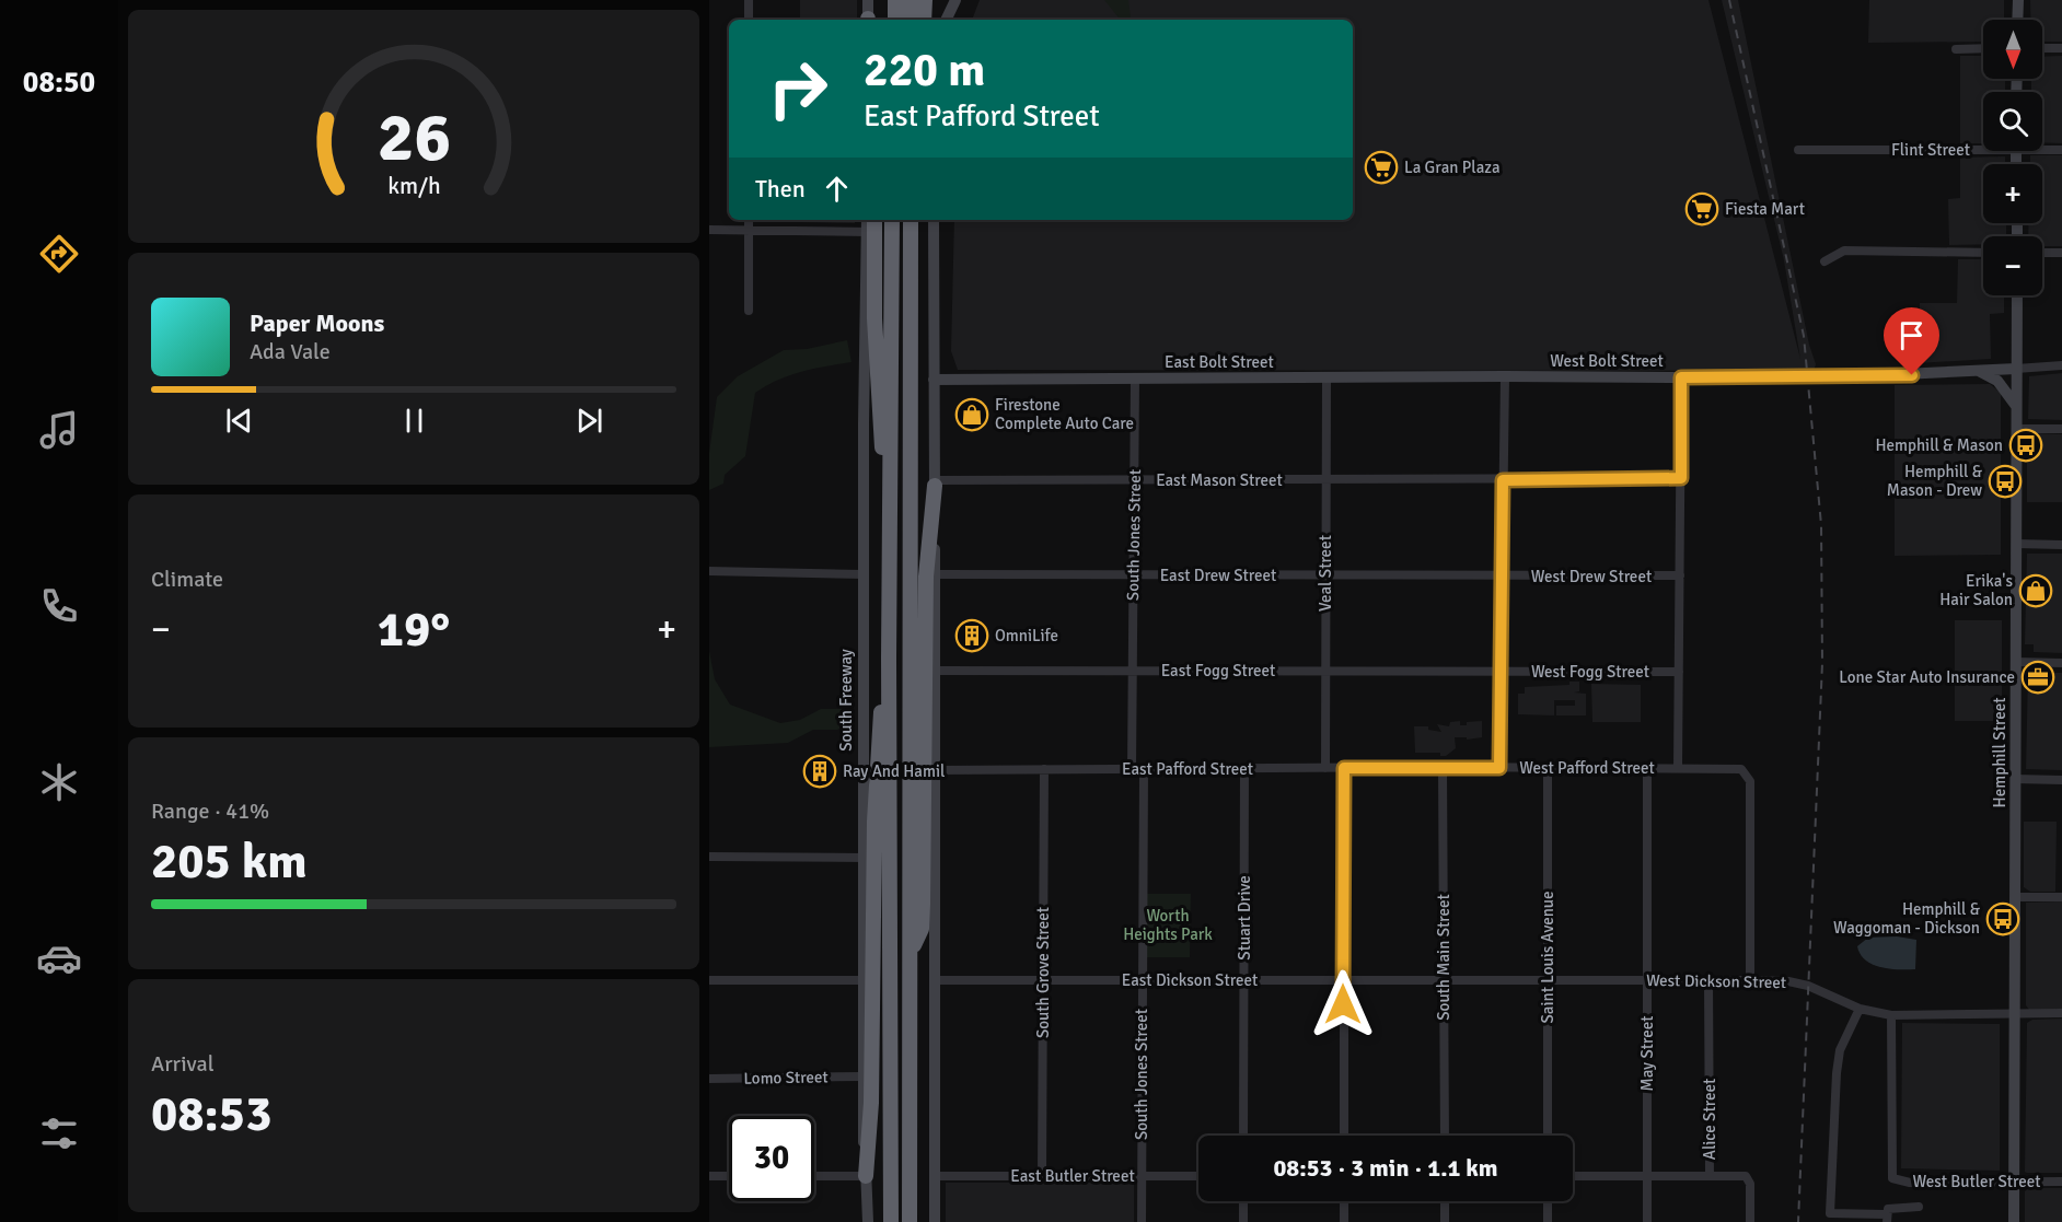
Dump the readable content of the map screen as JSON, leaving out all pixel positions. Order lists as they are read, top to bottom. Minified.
{"streets":{"main road":["West Bolt Street","East Bolt Street","South Freeway","Hemphill Street"],"street":["Flint Street","East Mason Street","South Jones Street","Veal Street","East Drew Street","West Drew Street","East Fogg Street","West Fogg Street","West Pafford Street","East Pafford Street","Stuart Drive","South Main Street","Saint Louis Avenue","South Grove Street","East Dickson Street","West Dickson Street","May Street","Lomo Street","Alice Street","East Butler Street","West Butler Street"]},"crossings":[["West Bolt Street","East Bolt Street"],["West Bolt Street","Hemphill Street"],["East Bolt Street","South Jones Street"],["East Bolt Street","Veal Street"],["East Mason Street","South Jones Street"],["East Mason Street","Veal Street"],["South Jones Street","East Drew Street"],["South Jones Street","East Fogg Street"],["South Jones Street","East Pafford Street"],["South Jones Street","East Dickson Street"],["South Jones Street","East Butler Street"],["Veal Street","East Drew Street"],["Veal Street","East Fogg Street"],["Veal Street","East Pafford Street"],["East Drew Street","West Drew Street"],["East Fogg Street","West Fogg Street"],["South Freeway","Lomo Street"],["Hemphill Street","West Dickson Street"],["Hemphill Street","West Butler Street"],["West Pafford Street","East Pafford Street"],["West Pafford Street","South Main Street"],["West Pafford Street","Saint Louis Avenue"],["West Pafford Street","West Dickson Street"],["West Pafford Street","May Street"],["East Pafford Street","Stuart Drive"],["East Pafford Street","South Main Street"],["East Pafford Street","South Grove Street"],["Stuart Drive","East Dickson Street"],["South Main Street","East Dickson Street"],["South Main Street","West Dickson Street"],["Saint Louis Avenue","West Dickson Street"],["South Grove Street","East Dickson Street"],["South Grove Street","East Butler Street"],["East Dickson Street","West Dickson Street"],["West Dickson Street","May Street"],["West Dickson Street","Alice Street"],["West Dickson Street","West Butler Street"]],"parks":["Worth Heights Park"],"places":{"supermarket":["La Gran Plaza","Fiesta Mart"],"shop":["Firestone Complete Auto Care","Erika's Hair Salon"],"bus stop":["Hemphill & Mason","Hemphill & Mason - Drew","Hemphill & Waggoman - Dickson"],"building":["OmniLife","Ray And Hamil"],"office":["Lone Star Auto Insurance"]},"north":"bottom","page":{"tabs":"08:50","map_buttons":["+","−"],"turn":["220 m","East Pafford Street"],"then":"Then","song":["Paper Moons","Ada Vale"],"tile":["Climate",["Range · 41%","205 km"],["Arrival","08:53"]],"heat":["−","19°","+"],"limit":"30","trip":"08:53 · 3 min · 1.1 km","gauge":["26","km/h"]}}
